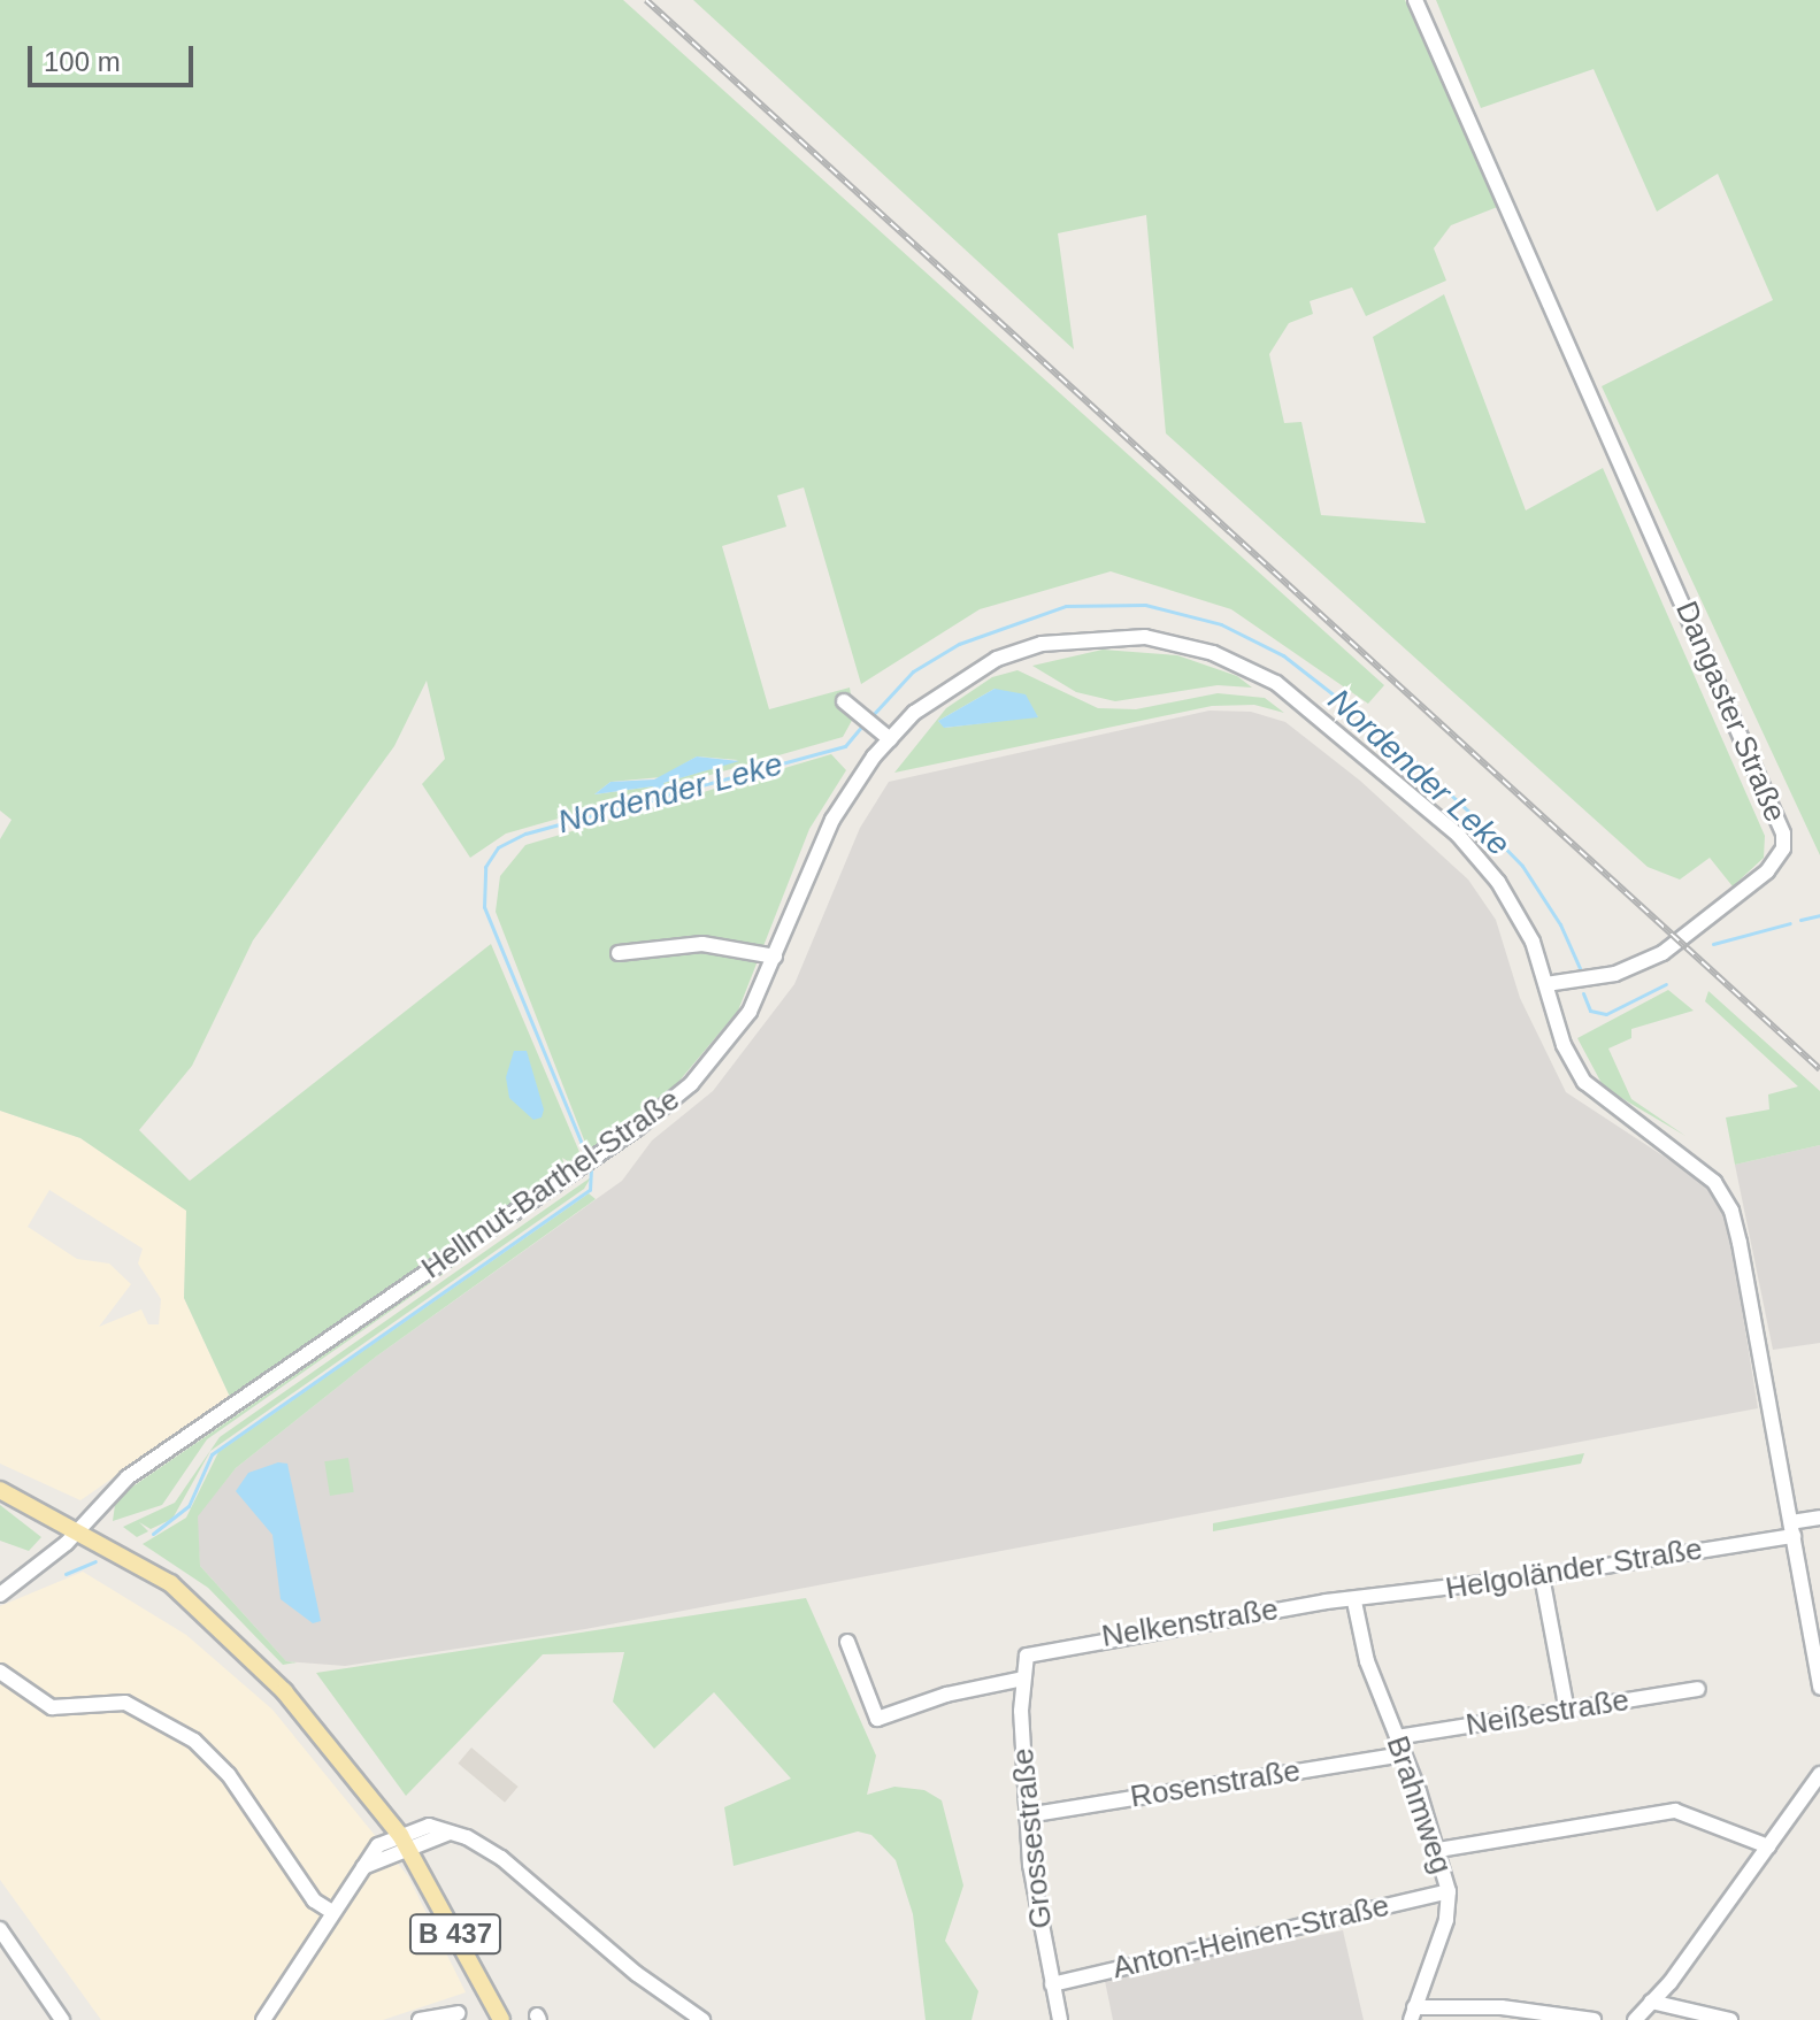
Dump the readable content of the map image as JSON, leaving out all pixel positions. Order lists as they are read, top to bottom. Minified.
{"streets":{"main road":["B 437"],"street":["Dangaster Straße","Hellmut-Barthel-Straße","Helgoländer Straße","Nelkenstraße","Neißestraße","Rosenstraße","Brahmweg","Grossestraße","Anton-Heinen-Straße"]},"crossings":[["Dangaster Straße","Hellmut-Barthel-Straße"],["Hellmut-Barthel-Straße","B 437"],["Helgoländer Straße","Nelkenstraße"],["Helgoländer Straße","Brahmweg"],["Nelkenstraße","Brahmweg"],["Nelkenstraße","Grossestraße"],["Neißestraße","Brahmweg"],["Rosenstraße","Brahmweg"],["Rosenstraße","Grossestraße"],["Brahmweg","Anton-Heinen-Straße"],["Grossestraße","Anton-Heinen-Straße"]],"water":["Nordender Leke"],"scale_bar":"100 m"}
